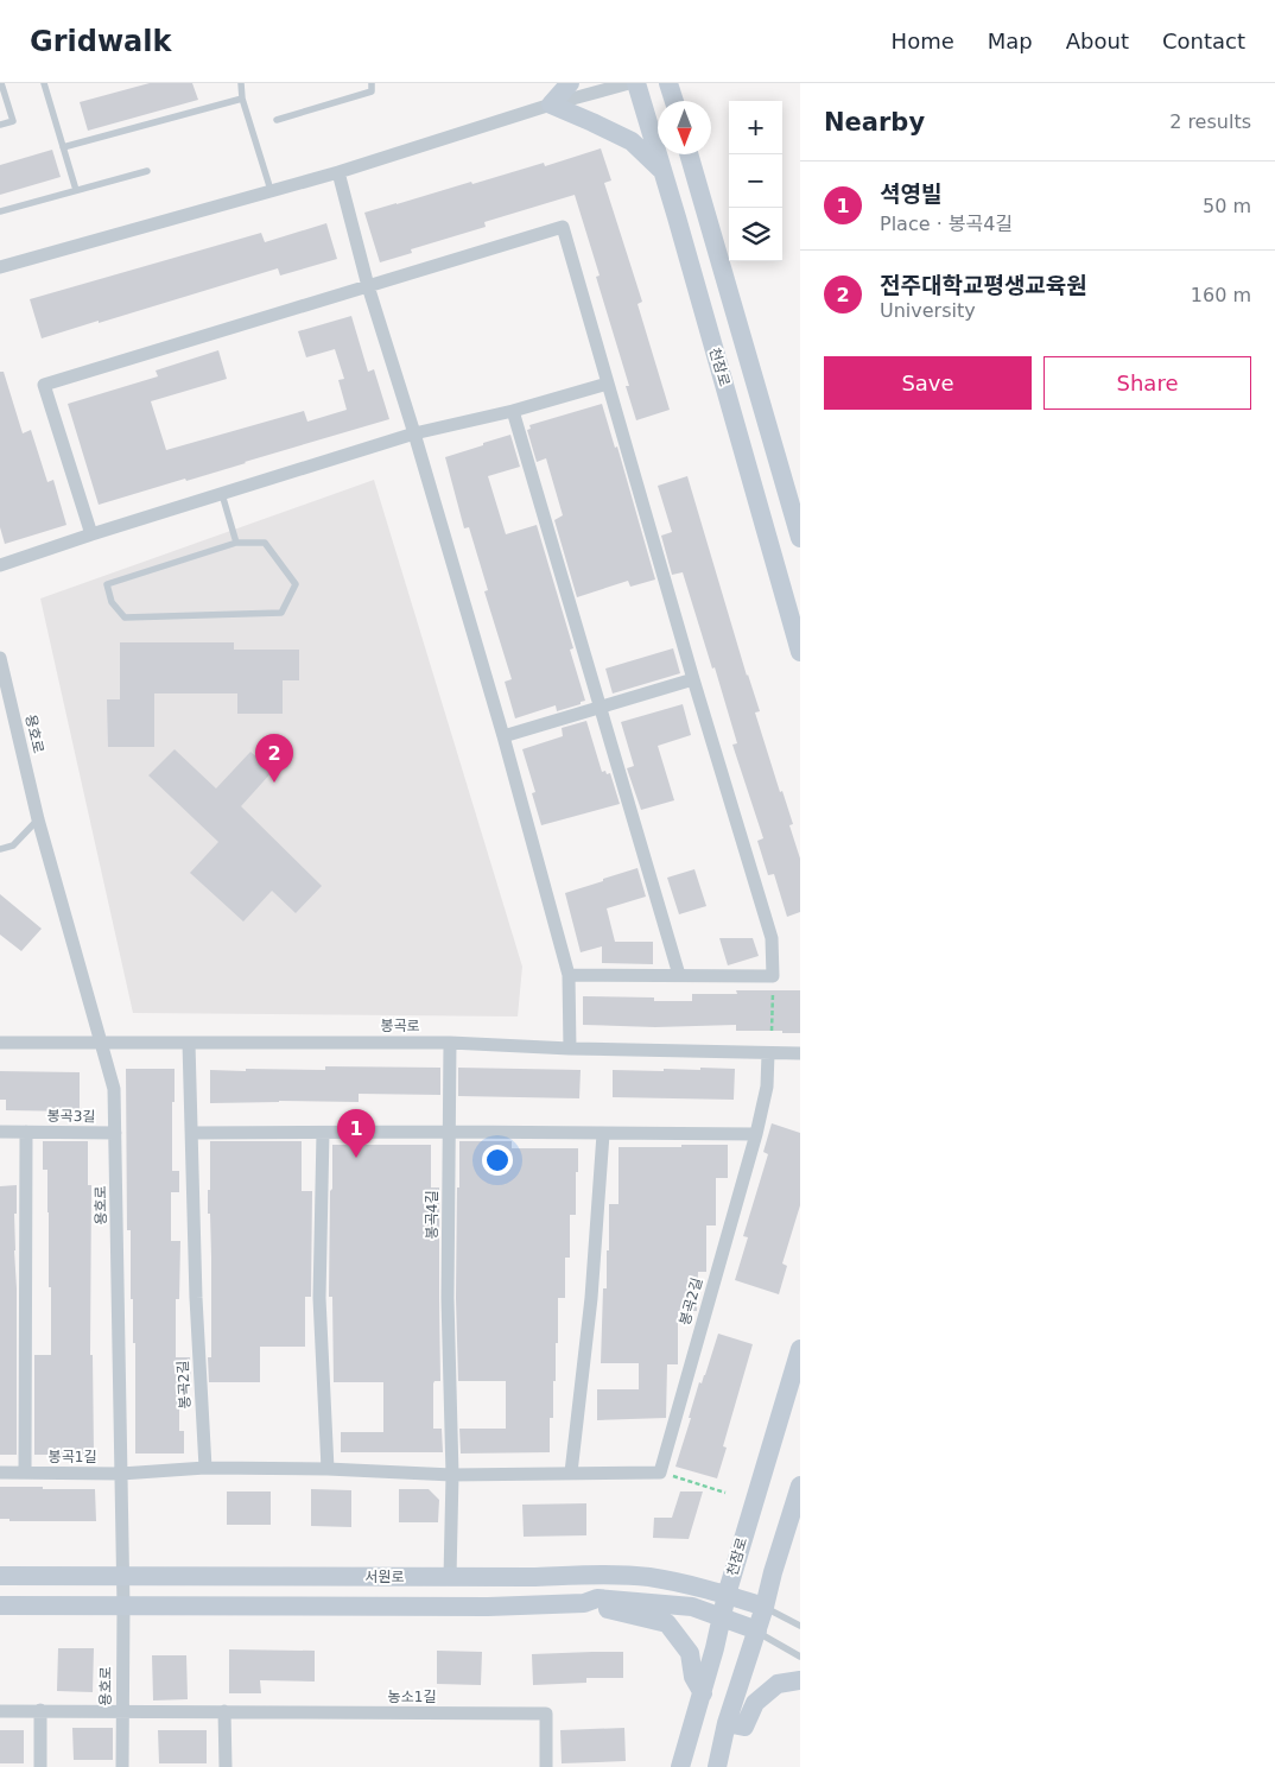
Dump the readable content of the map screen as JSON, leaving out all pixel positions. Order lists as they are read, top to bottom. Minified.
{"streets":{"street":["천잠로","용호로","봉곡로","봉곡3길","봉곡4길","봉곡2길","봉곡1길","서원로","농소1길"]},"crossings":[["천잠로","서원로"],["용호로","봉곡로"],["용호로","봉곡3길"],["용호로","봉곡1길"],["용호로","서원로"],["용호로","농소1길"],["봉곡로","봉곡4길"],["봉곡로","봉곡2길"]],"north":"bottom","page":{"header":"Gridwalk","nav":["Home","Map","About","Contact"],"heading":["Nearby","2 results"],"map_buttons":["+","−"],"list":[{"mark":"1","name":"셕영빌","note":"Place · 봉곡4길","value":"50 m"},{"mark":"2","name":"전주대학교평생교육원","note":"University","value":"160 m"}],"buttons":["Save","Share"],"pins":["2","1"]}}
